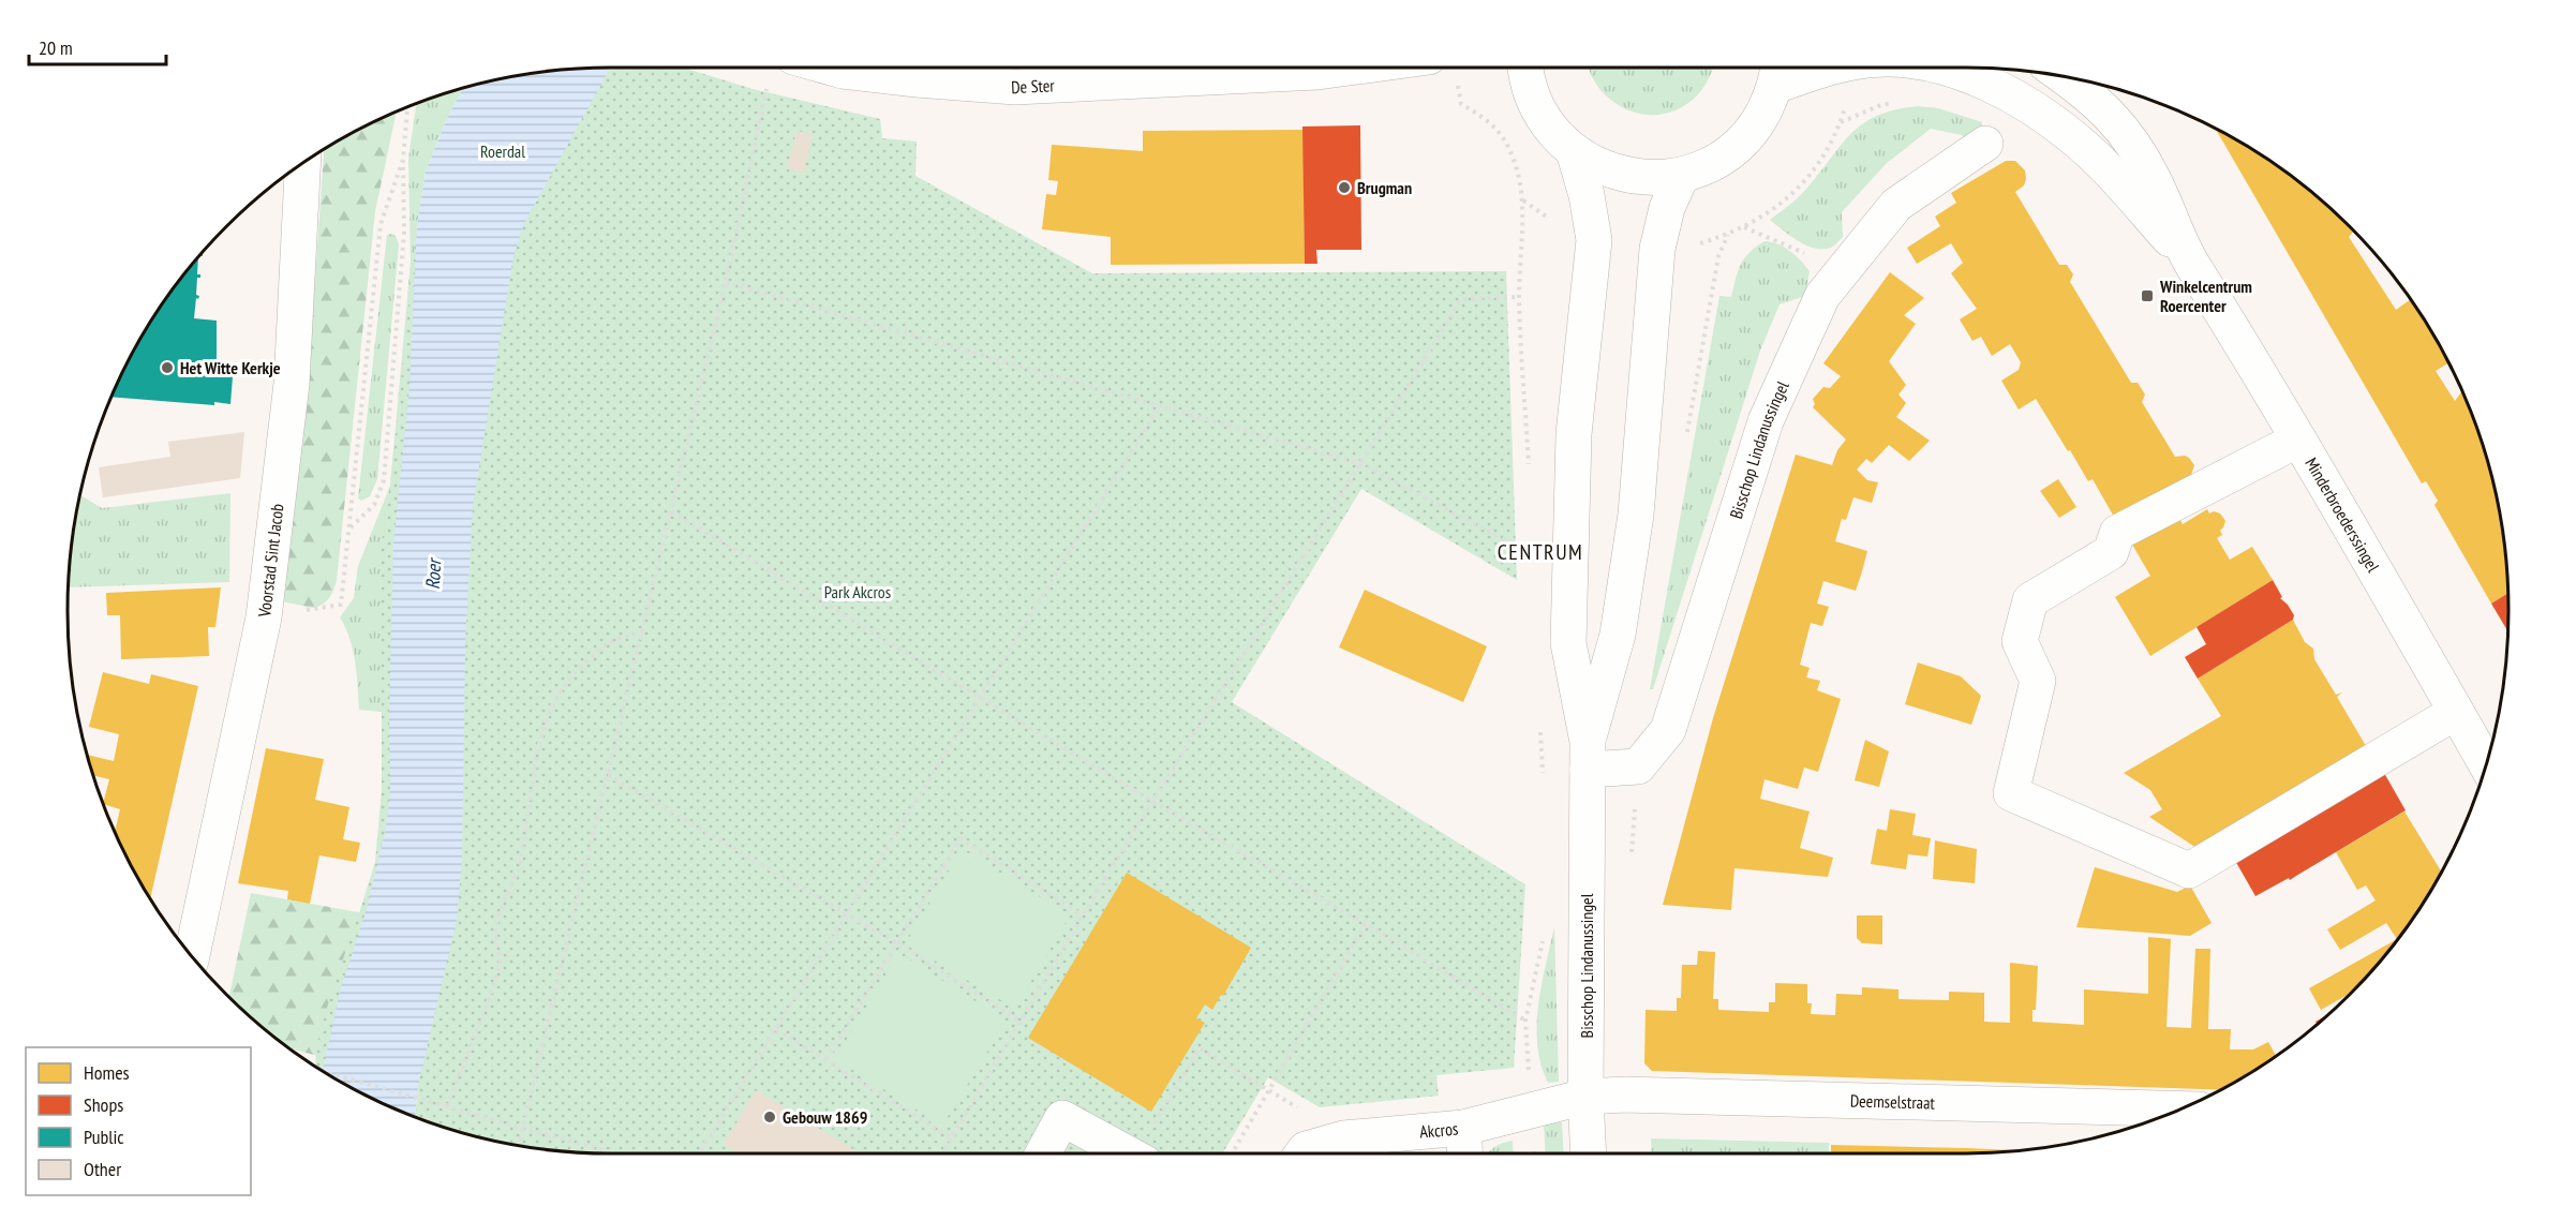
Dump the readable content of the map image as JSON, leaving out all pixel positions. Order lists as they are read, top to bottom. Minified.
{"streets":{"main road":["De Ster","Bisschop Lindanussingel","Minderbroederssingel","Voorstad Sint Jacob","Deemselstraat","Akcros"]},"crossings":[["Bisschop Lindanussingel","Deemselstraat"],["Bisschop Lindanussingel","Akcros"],["Deemselstraat","Akcros"]],"districts":["CENTRUM"],"water":["Roer"],"parks":["Roerdal","Park Akcros"],"places":{"other":["Brugman","Het Witte Kerkje","Gebouw 1869"],"transit":["Winkelcentrum Roercenter"]},"legend":["Homes","Shops","Public","Other"],"scale_bar":"20 m"}
